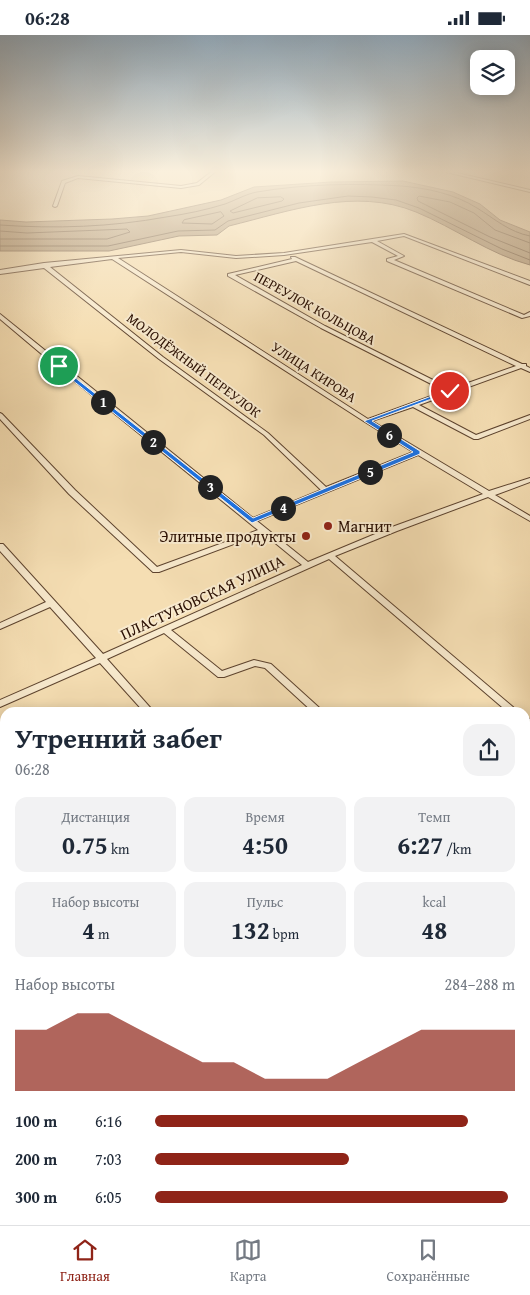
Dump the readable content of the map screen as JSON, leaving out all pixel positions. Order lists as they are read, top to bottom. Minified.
{"streets":{"street":["ПЕРЕУЛОК КОЛЬЦОВА","МОЛОДЁЖНЫЙ ПЕРЕУЛОК","УЛИЦА КИРОВА","ПЛАСТУНОВСКАЯ УЛИЦА"]},"crossings":[["УЛИЦА КИРОВА","ПЛАСТУНОВСКАЯ УЛИЦА"]],"places":["Магнит","Элитные продукты"],"page":{"status":"06:28","pins":["1","6","2","5","3","4"],"heading":["Утренний забег","06:28"],"stats":[["Дистанция","0.75 km"],["Время","4:50"],["Темп","6:27 /km"],["Набор высоты","4 m"],["Пульс","132 bpm"],["kcal","48"]],"chart":["Набор высоты","284–288 m"],"list":[{"name":"100 m","note":"6:16"},{"name":"200 m","note":"7:03"},{"name":"300 m","note":"6:05"}],"tabs":["Главная","Карта","Сохранённые"]}}
